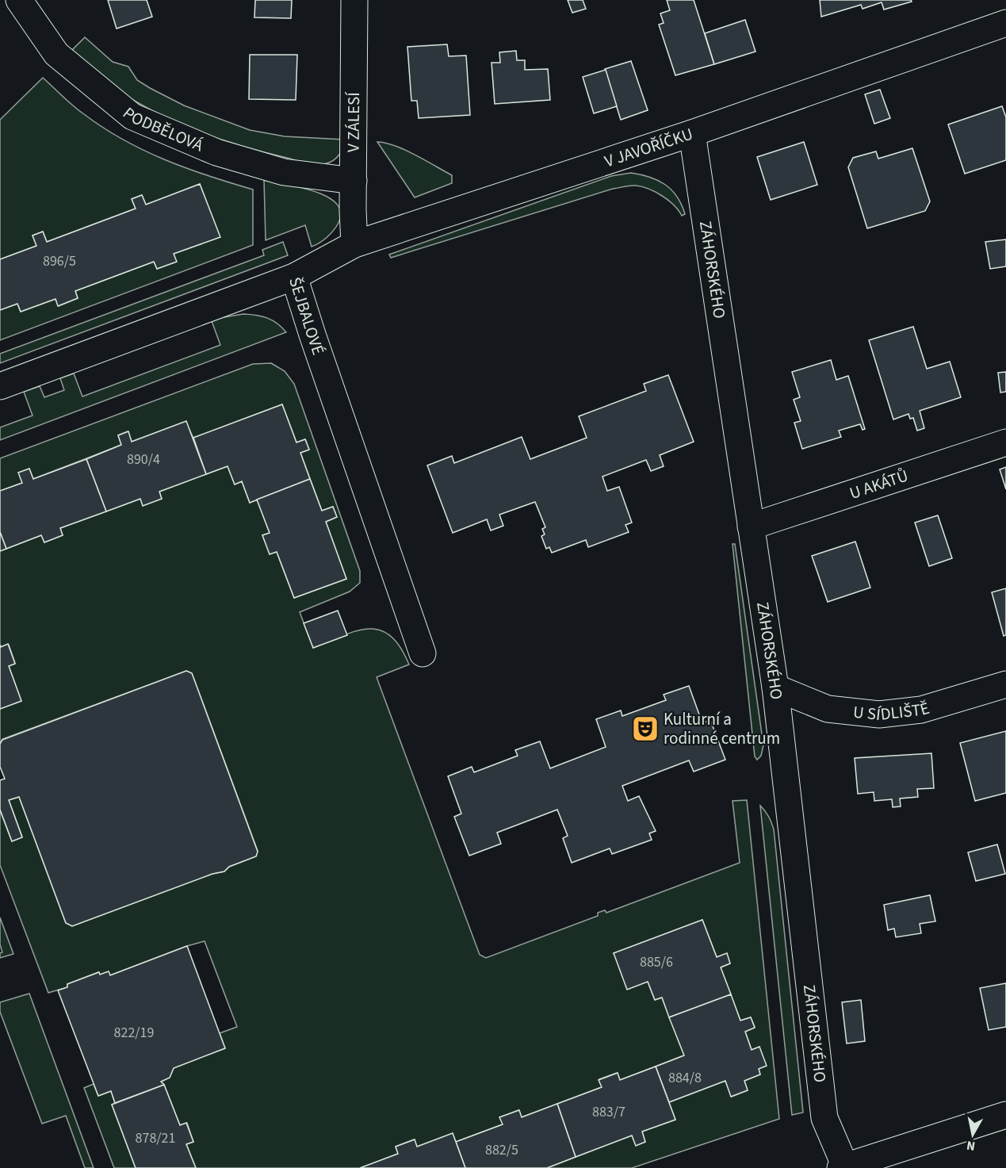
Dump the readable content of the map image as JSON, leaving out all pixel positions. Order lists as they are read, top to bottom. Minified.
{"streets":{"street":["V ZÁLESÍ","PODBĚLOVÁ","V JAVOŘÍČKU","ZÁHORSKÉHO","ŠEJBALOVÉ","U AKÁTŮ","U SÍDLIŠTĚ"]},"crossings":[["V ZÁLESÍ","PODBĚLOVÁ"],["V ZÁLESÍ","V JAVOŘÍČKU"],["V JAVOŘÍČKU","ZÁHORSKÉHO"],["V JAVOŘÍČKU","ŠEJBALOVÉ"],["ZÁHORSKÉHO","U AKÁTŮ"],["ZÁHORSKÉHO","U SÍDLIŠTĚ"]],"places":{"theatre":["Kulturní a rodinné centrum"]},"house_numbers":["896/5","890/4","885/6","822/19","884/8","883/7","878/21","882/5"],"north":"bottom"}
